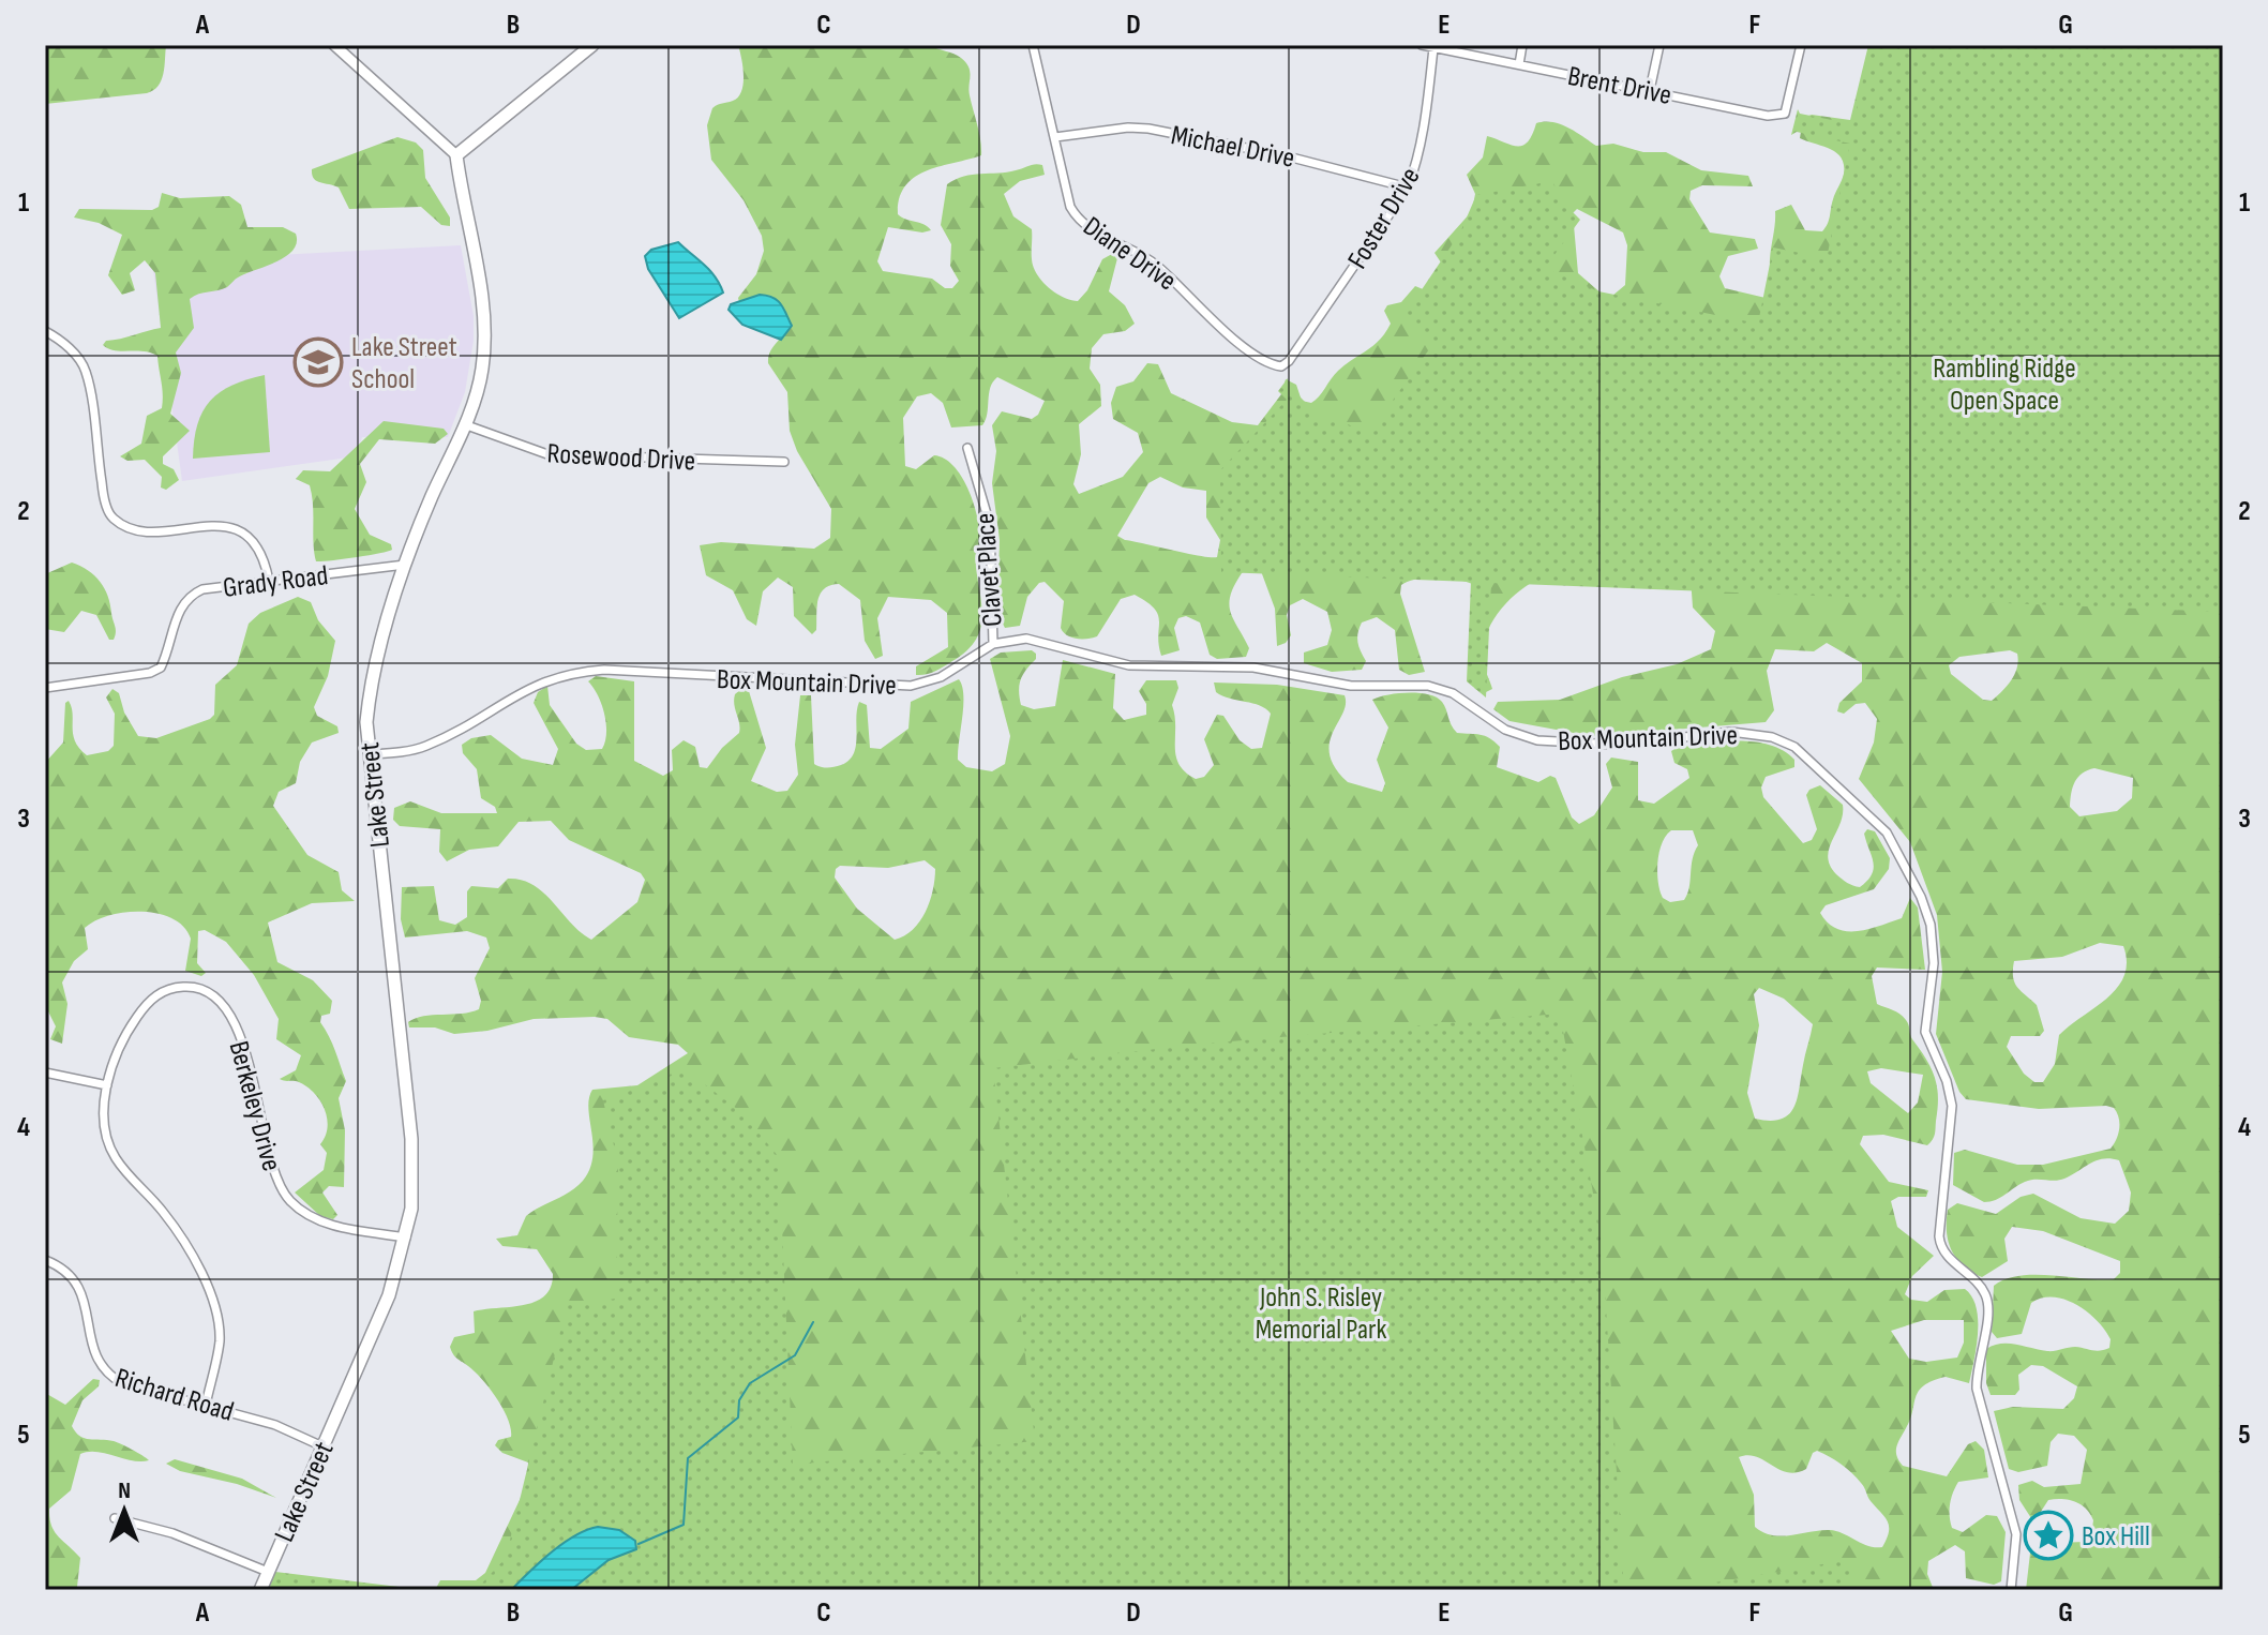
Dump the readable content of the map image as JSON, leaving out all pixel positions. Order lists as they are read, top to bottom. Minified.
{"streets":{"main road":["Lake Street"],"street":["Brent Drive","Michael Drive","Foster Drive","Diane Drive","Rosewood Drive","Clavet Place","Grady Road","Box Mountain Drive","Berkeley Drive","Richard Road"]},"crossings":[["Brent Drive","Foster Drive"],["Michael Drive","Foster Drive"],["Michael Drive","Diane Drive"],["Foster Drive","Diane Drive"],["Rosewood Drive","Lake Street"],["Clavet Place","Box Mountain Drive"],["Grady Road","Lake Street"],["Box Mountain Drive","Lake Street"],["Lake Street","Berkeley Drive"],["Lake Street","Richard Road"],["Berkeley Drive","Richard Road"]],"parks":["Rambling Ridge Open Space","John S. Risley Memorial Park"],"places":{"school or university":["Lake Street School"],"place":["Box Hill"]},"north":"top","grid":{"columns":["A","B","C","D","E","F","G"],"rows":["1","2","3","4","5"]}}
